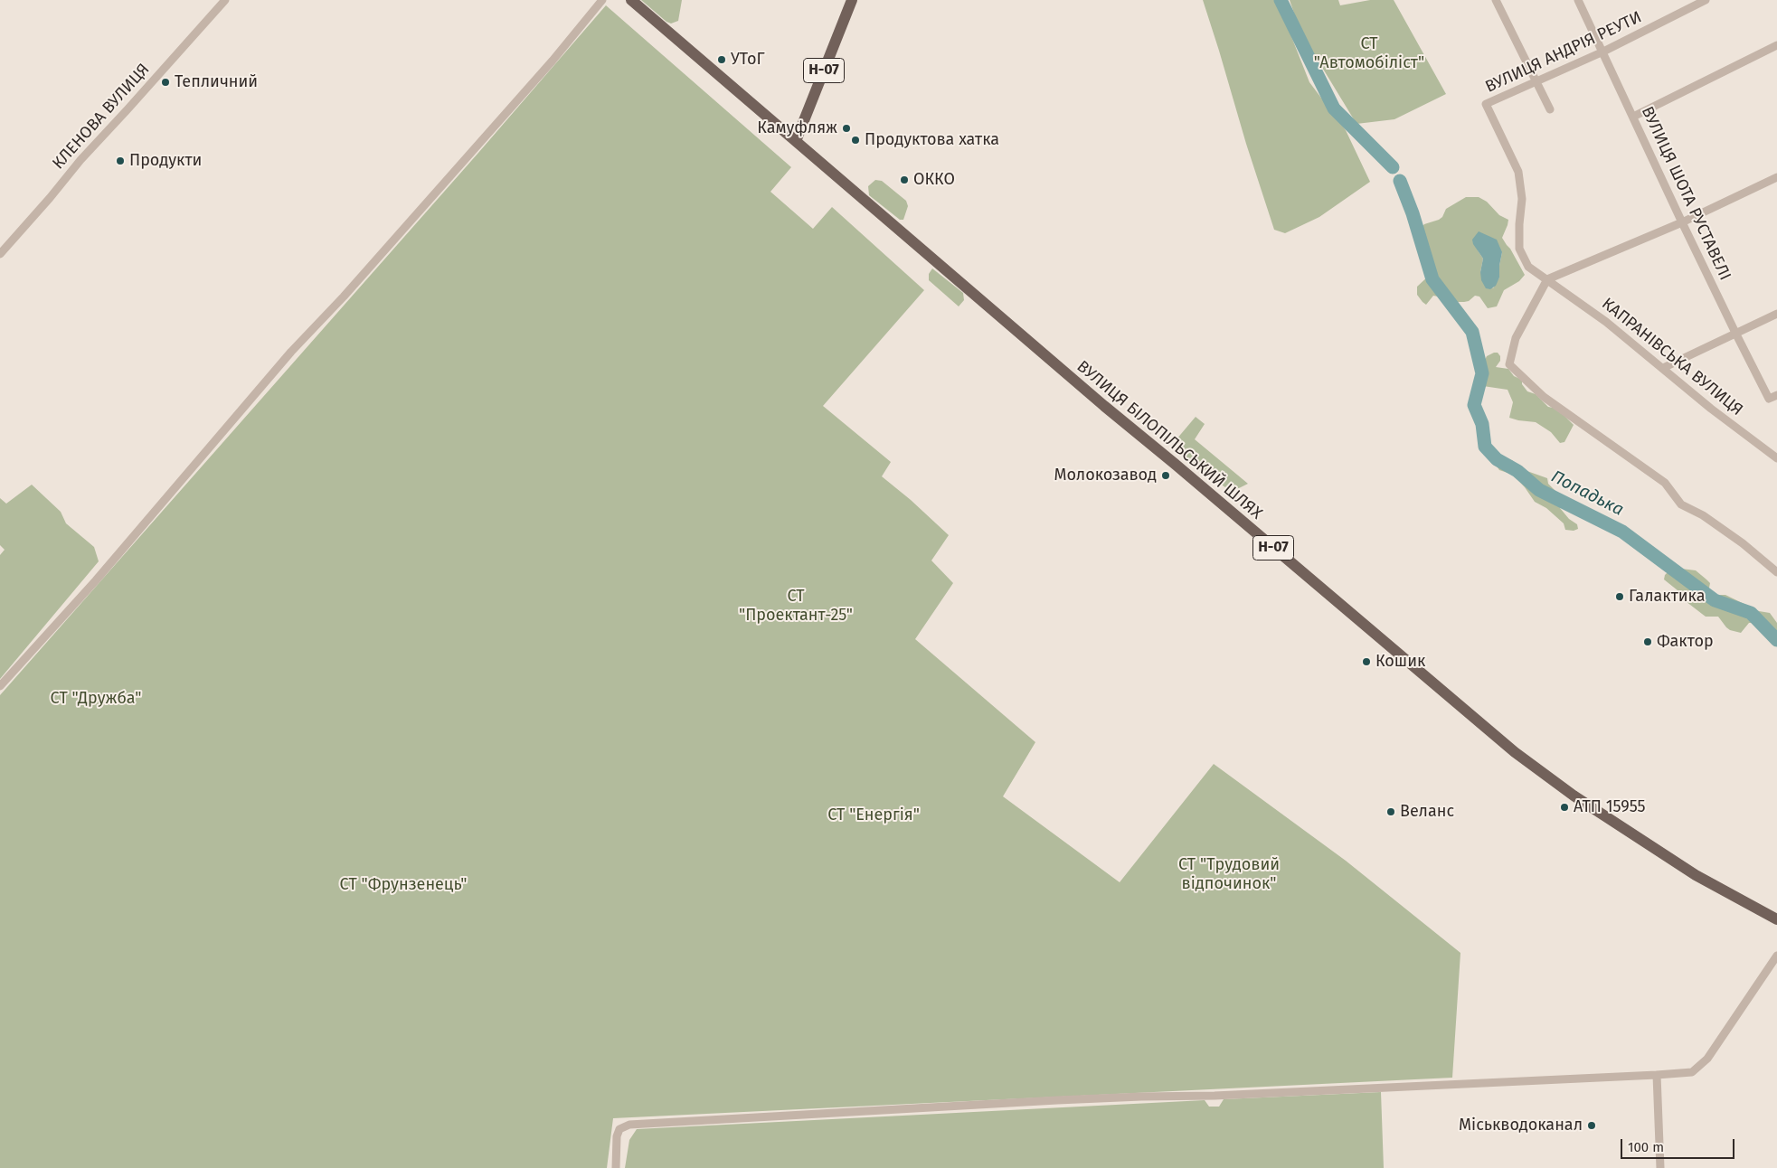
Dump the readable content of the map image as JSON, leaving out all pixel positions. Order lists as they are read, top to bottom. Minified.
{"streets":{"main road":["Н-07","ВУЛИЦЯ БІЛОПІЛЬСЬКИЙ ШЛЯХ"],"street":["ВУЛИЦЯ АНДРІЯ РЕУТИ","КЛЕНОВА ВУЛИЦЯ","ВУЛИЦЯ ШОТА РУСТАВЕЛІ","КАПРАНІВСЬКА ВУЛИЦЯ"]},"crossings":[["ВУЛИЦЯ АНДРІЯ РЕУТИ","ВУЛИЦЯ ШОТА РУСТАВЕЛІ"],["ВУЛИЦЯ АНДРІЯ РЕУТИ","КАПРАНІВСЬКА ВУЛИЦЯ"],["Н-07","ВУЛИЦЯ БІЛОПІЛЬСЬКИЙ ШЛЯХ"]],"water":["Попадька"],"parks":["СТ \"Автомобіліст\"","СТ \"Проектант-25\"","СТ \"Дружба\"","СТ \"Енергія\"","СТ \"Трудовий відпочинок\"","СТ \"Фрунзенець\""],"places":["УТоГ","Тепличний","Камуфляж","Продуктова хатка","Продукти","ОККО","Молокозавод","Галактика","Фактор","Кошик","АТП 15955","Веланс","Міськводоканал"],"scale_bar":"100 m"}
